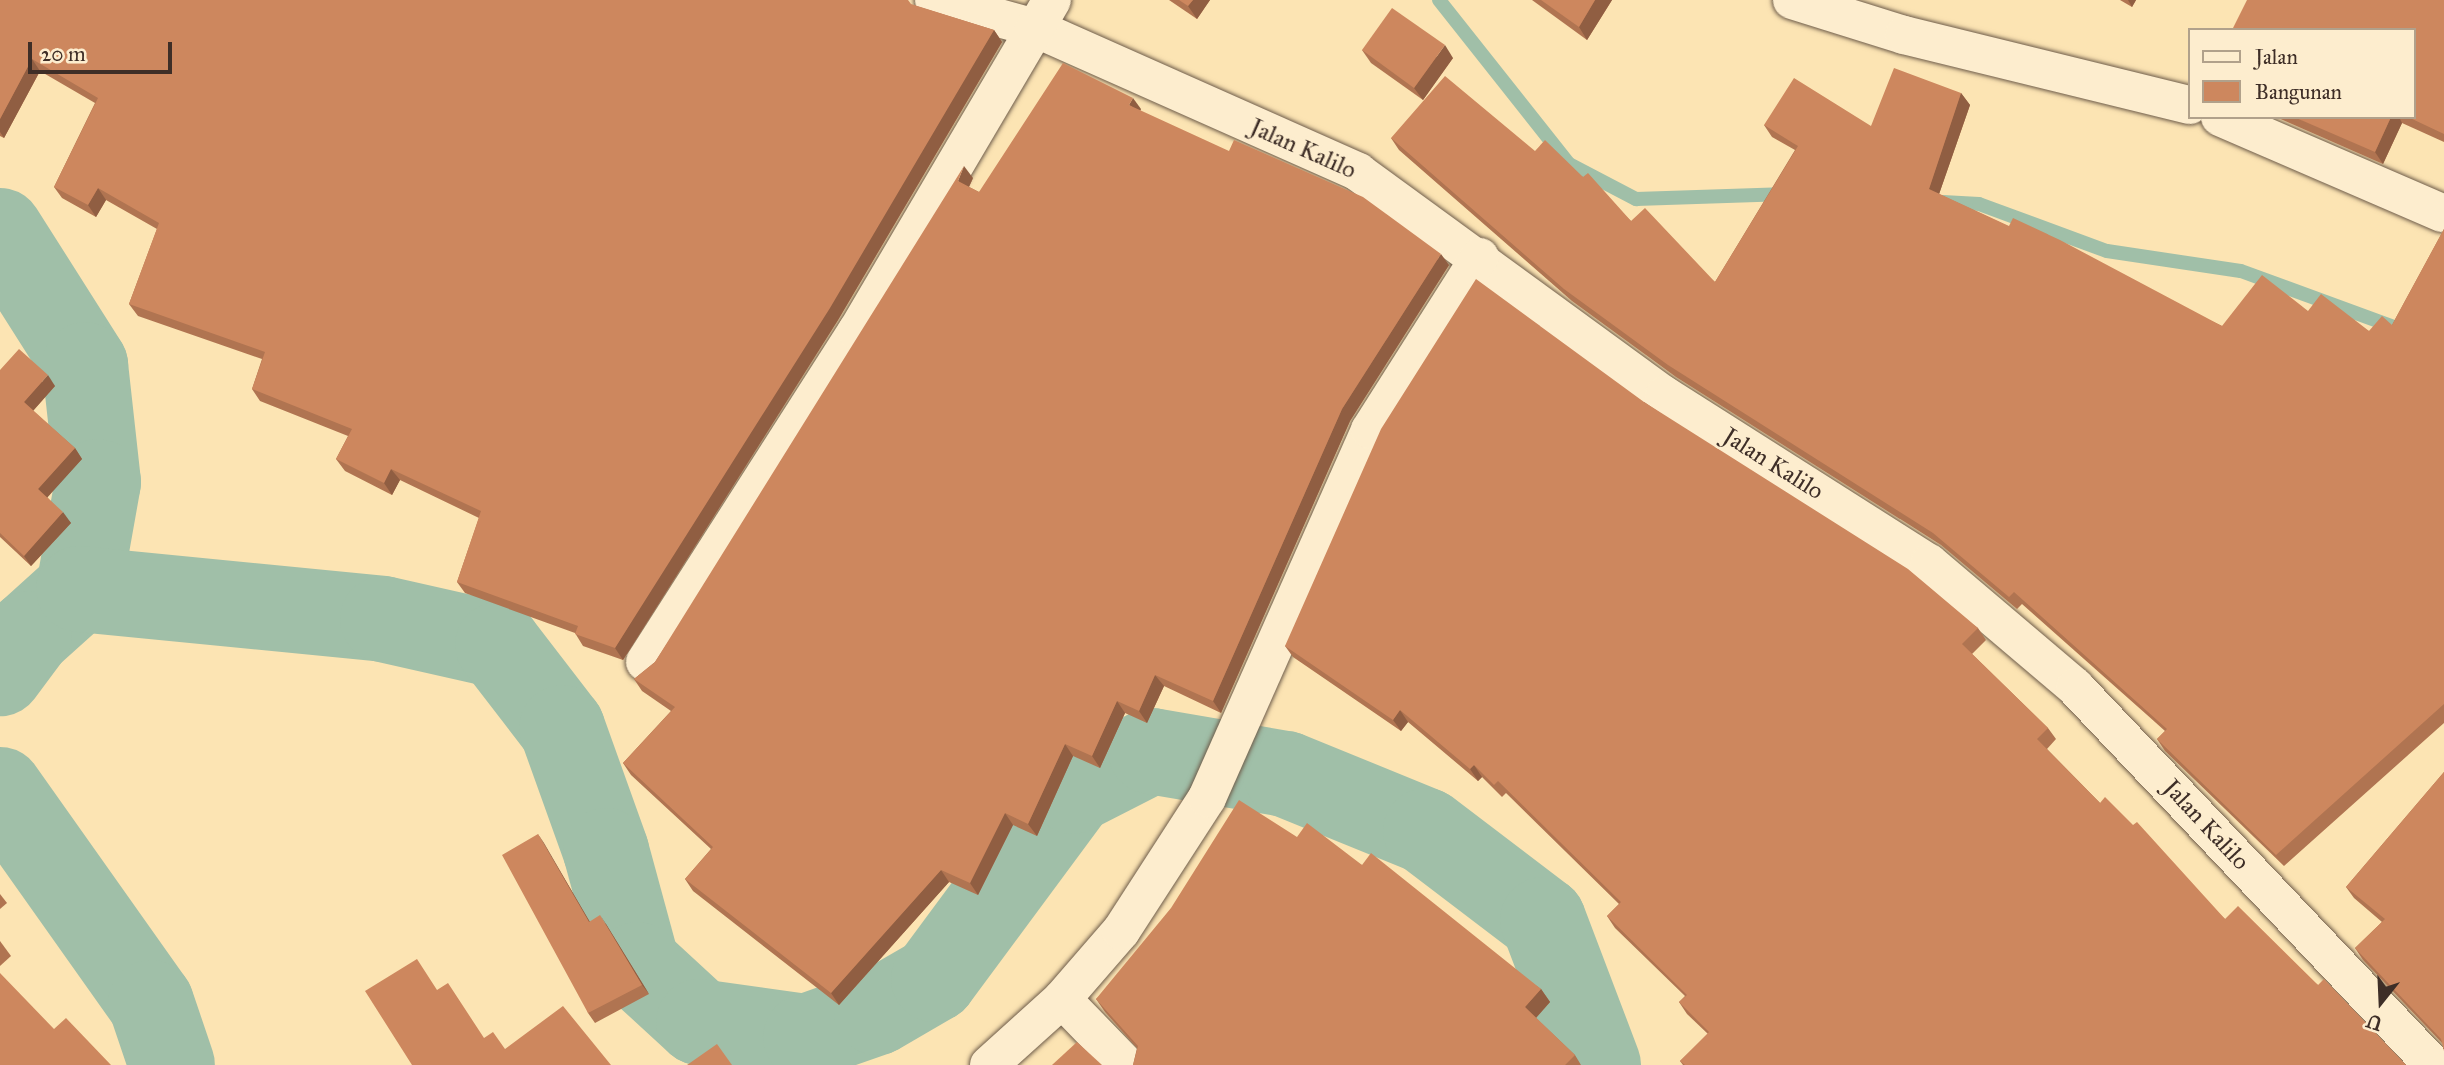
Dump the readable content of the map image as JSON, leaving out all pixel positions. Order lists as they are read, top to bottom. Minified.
{"streets":{"street":["Jalan Kalilo"]},"legend":["Jalan","Bangunan"],"scale_bar":"20 m","north":"bottom"}
